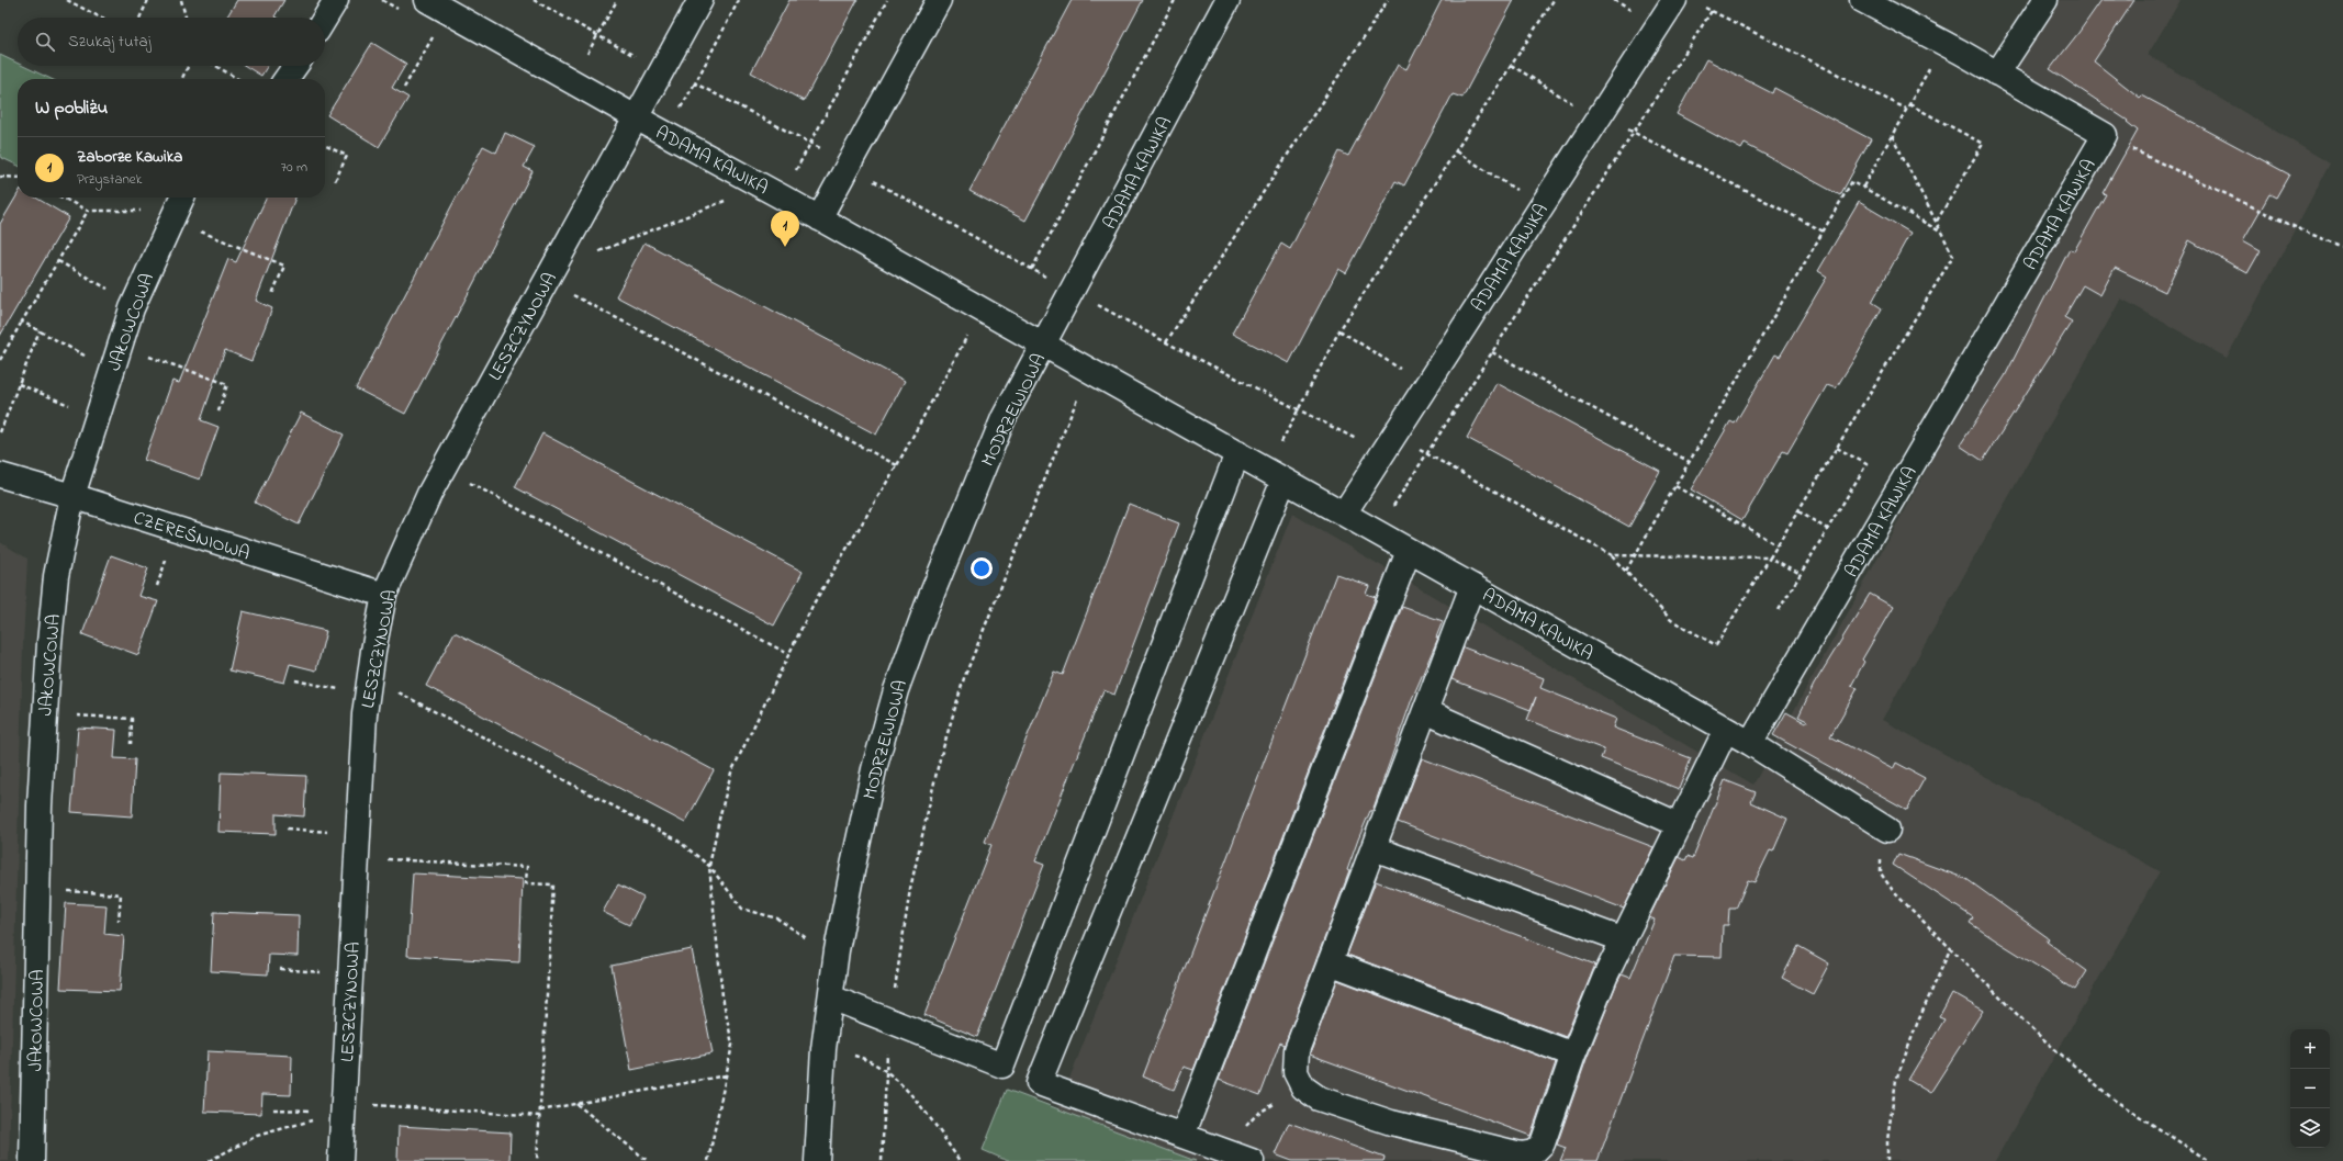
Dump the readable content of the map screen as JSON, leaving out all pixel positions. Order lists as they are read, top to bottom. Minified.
{"streets":{"street":["ADAMA KAWIKA","JAŁOWCOWA","LESZCZYNOWA","MODRZEWIOWA","CZEREŚNIOWA"]},"crossings":[["ADAMA KAWIKA","LESZCZYNOWA"],["ADAMA KAWIKA","MODRZEWIOWA"],["JAŁOWCOWA","CZEREŚNIOWA"],["LESZCZYNOWA","CZEREŚNIOWA"]],"page":{"search":"Szukaj tutaj","heading":"W pobliżu","list":[{"mark":"1","name":"Zaborze Kawika","note":"Przystanek","value":"70 m"}],"pins":"1","map_buttons":["+","−"]}}
